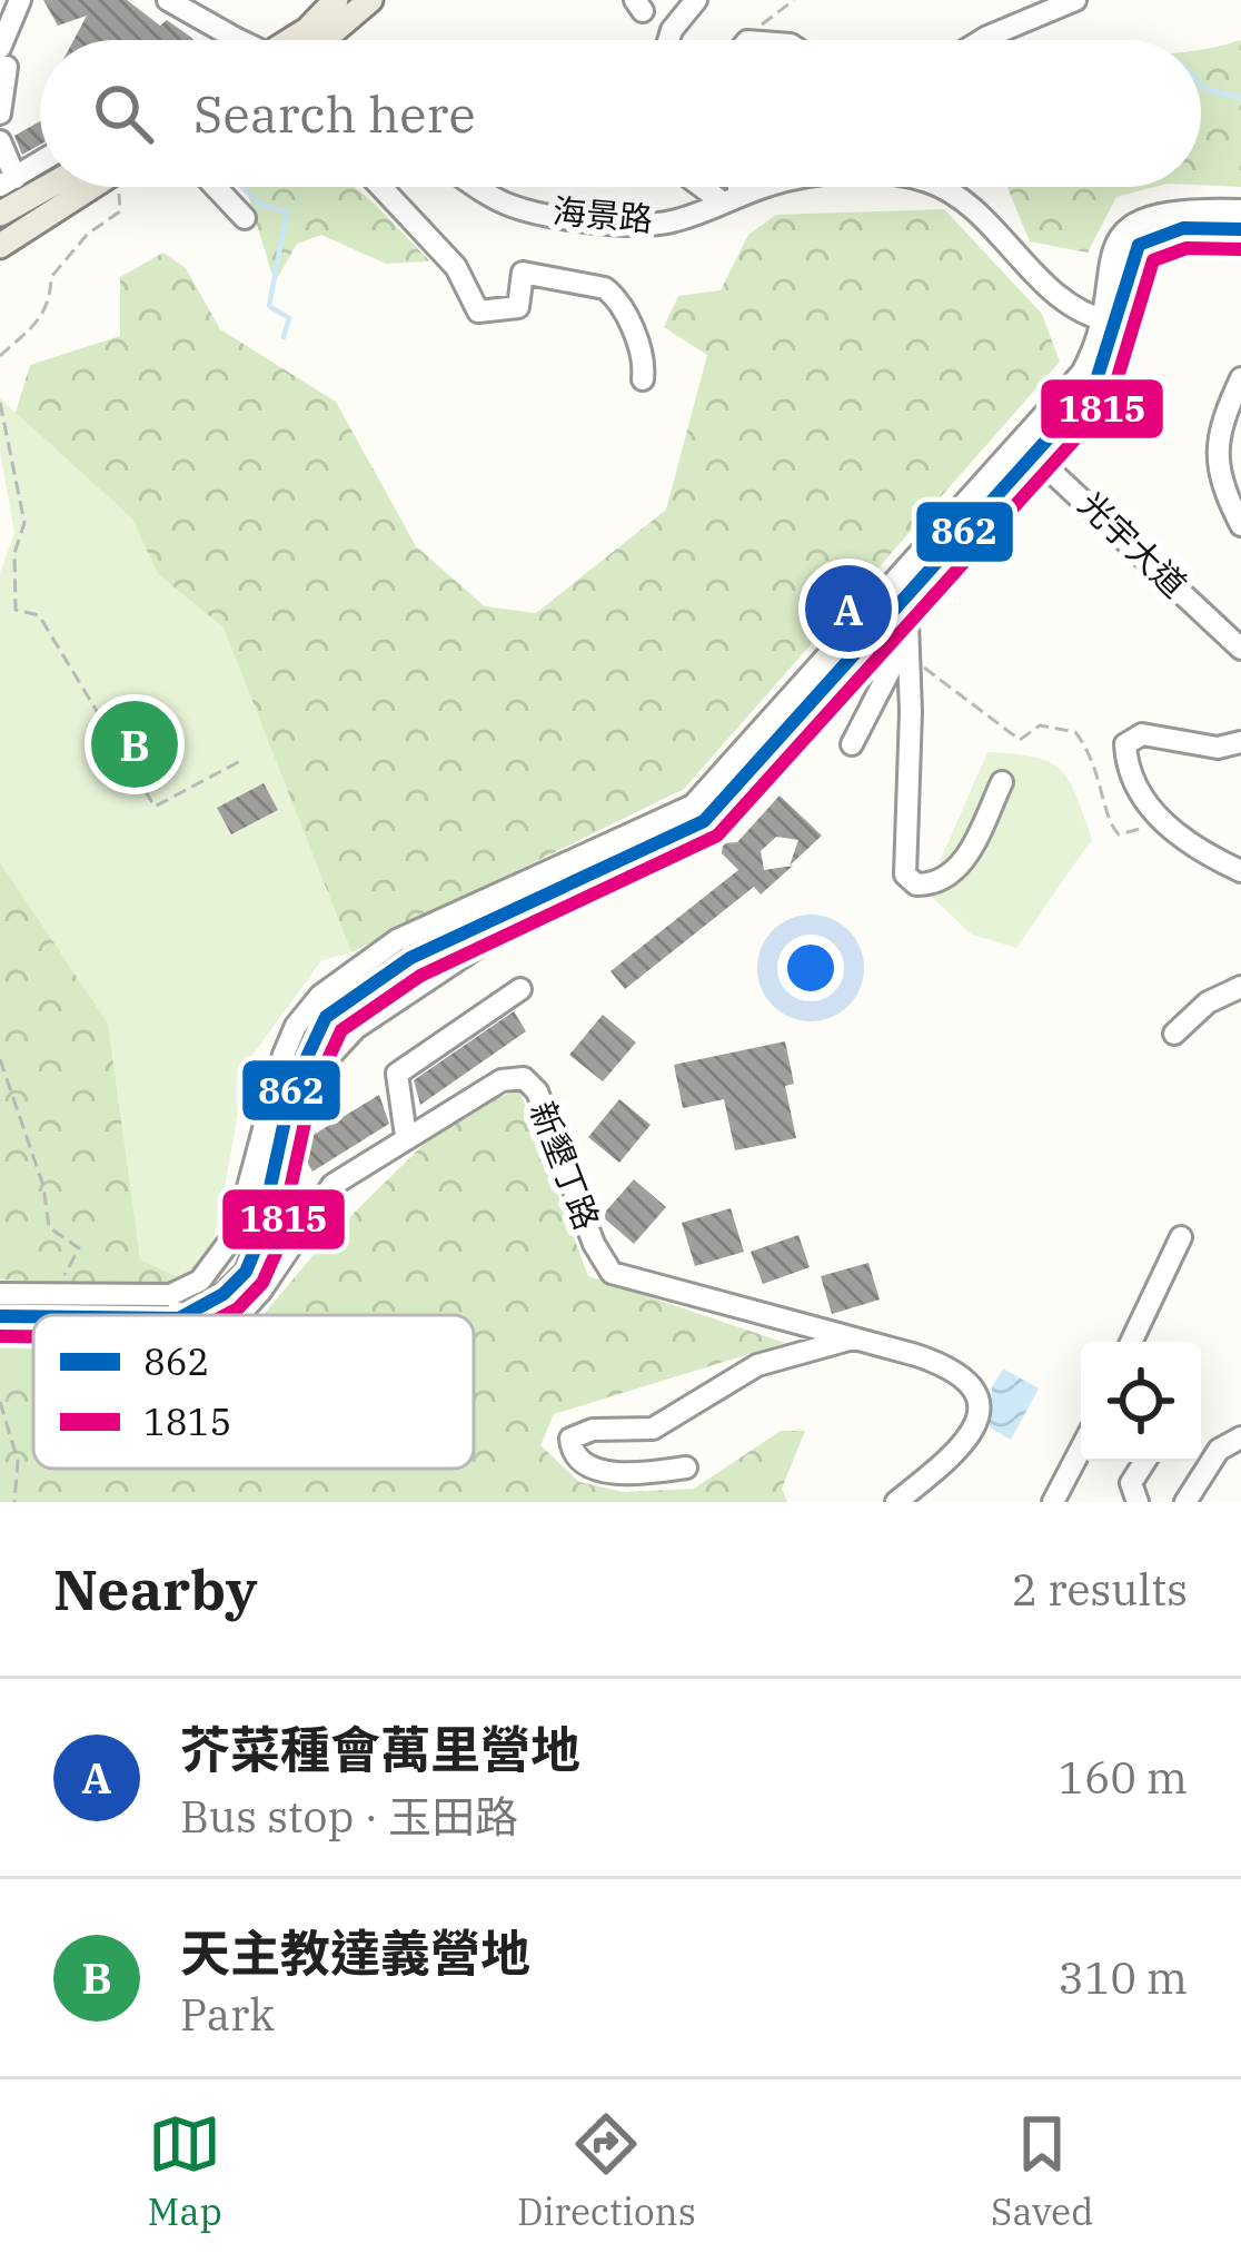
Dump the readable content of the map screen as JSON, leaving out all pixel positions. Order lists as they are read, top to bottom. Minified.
{"streets":{"street":["海景路","光宇大道","新墾丁路"]},"lines":["transit line 862","transit line 1815"],"legend":["862","1815"],"page":{"search":"Search here","pins":["A","B"],"heading":["Nearby","2 results"],"list":[{"mark":"A","name":"芥菜種會萬里營地","note":"Bus stop · 玉田路","value":"160 m"},{"mark":"B","name":"天主教達義營地","note":"Park","value":"310 m"}],"nav":["Map","Directions","Saved"]}}
